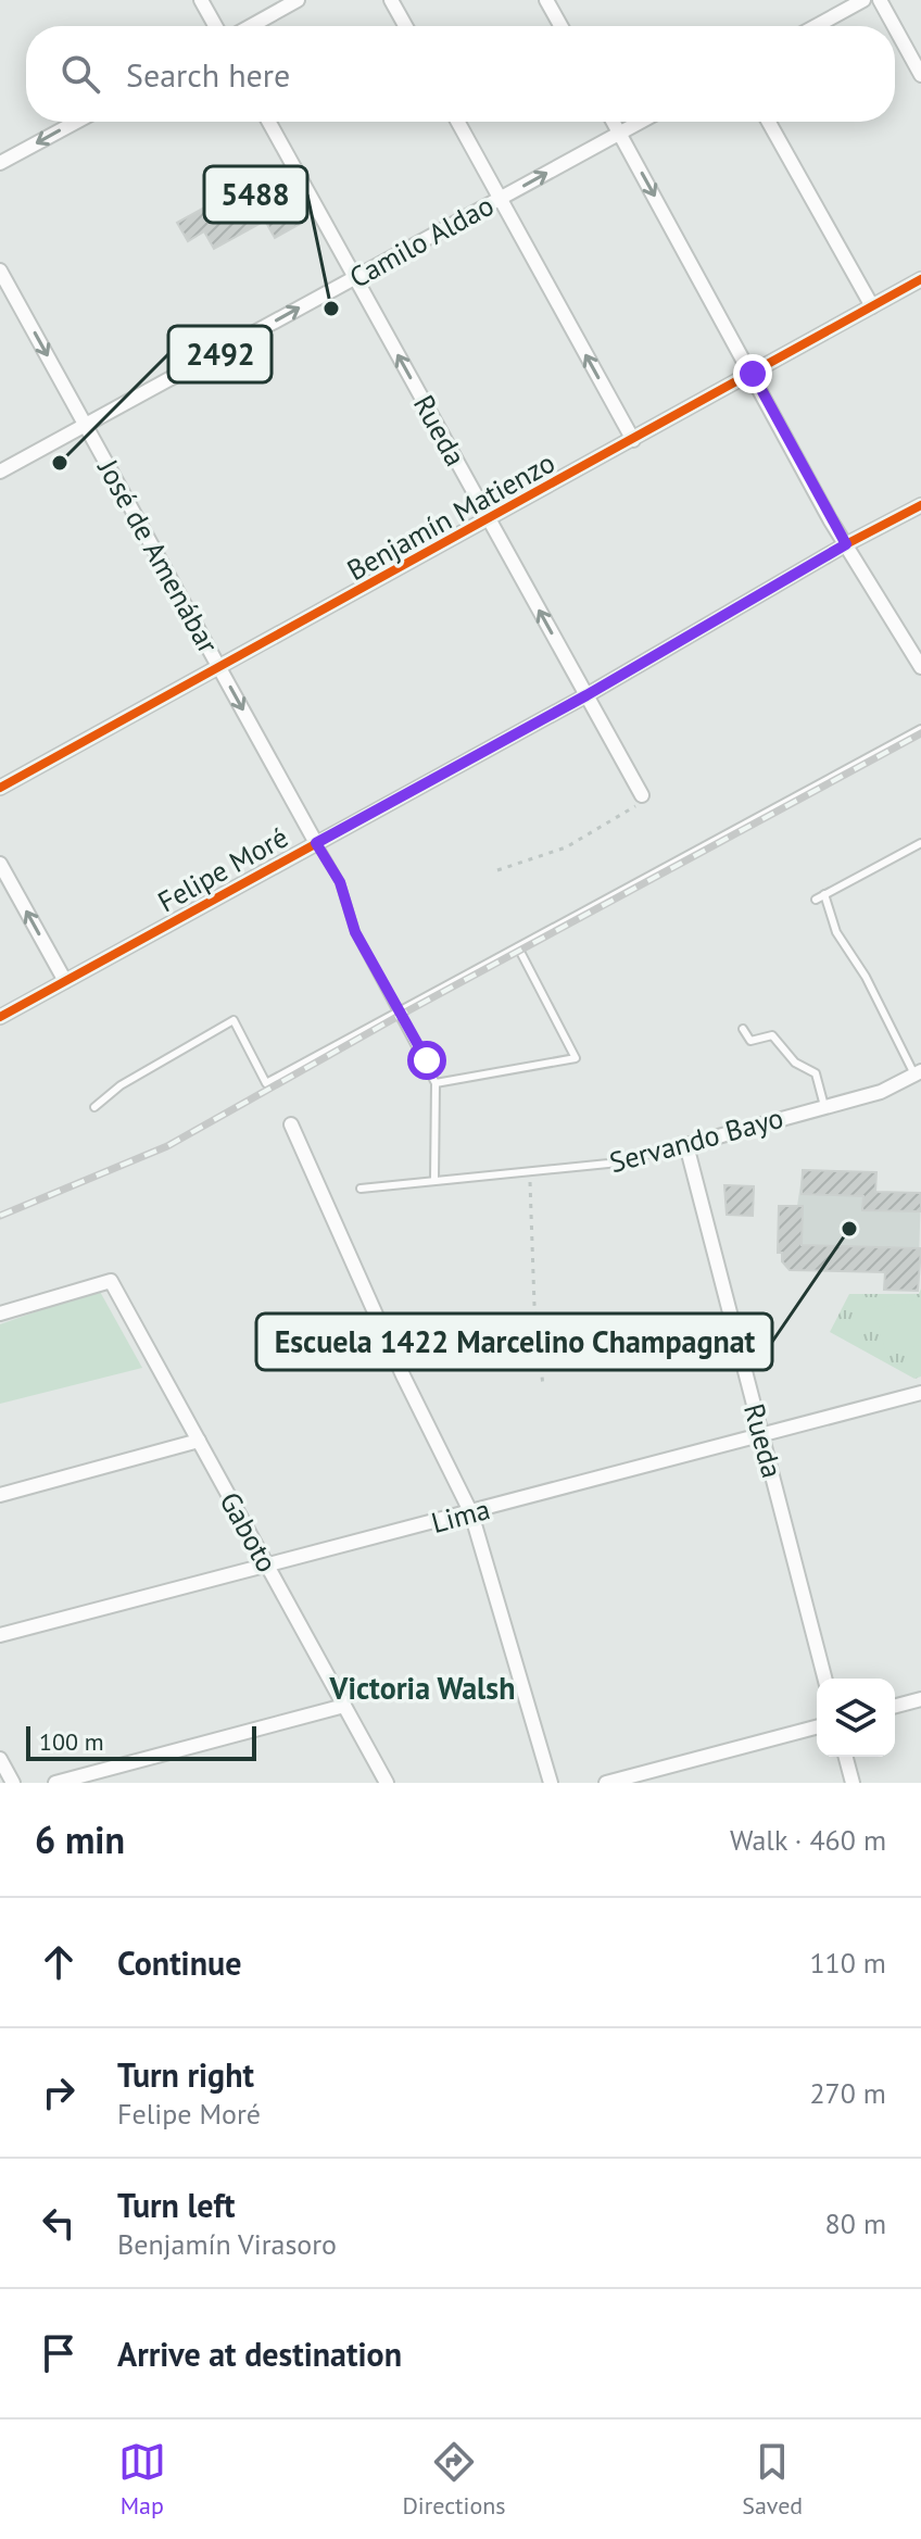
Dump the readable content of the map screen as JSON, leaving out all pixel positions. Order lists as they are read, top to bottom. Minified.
{"streets":{"street":["Camilo Aldao","Rueda","Benjamín Matienzo","José de Amenábar","Felipe Moré","Servando Bayo","Lima","Gaboto"]},"crossings":[["Camilo Aldao","Rueda"],["Camilo Aldao","José de Amenábar"],["Rueda","Benjamín Matienzo"],["Rueda","Felipe Moré"],["Rueda","Servando Bayo"],["Rueda","Lima"],["Benjamín Matienzo","José de Amenábar"],["José de Amenábar","Felipe Moré"],["Lima","Gaboto"]],"one_way":["Camilo Aldao","Rueda","José de Amenábar"],"districts":["Victoria Walsh"],"places":["5488","2492","Escuela 1422 Marcelino Champagnat"],"scale_bar":"100 m","page":{"search":"Search here","scale":"100 m","heading":["6 min","Walk · 460 m"],"list":[["Continue","110 m"],["Turn right","Felipe Moré","270 m"],["Turn left","Benjamín Virasoro","80 m"],"Arrive at destination"],"nav":["Map","Directions","Saved"]}}
